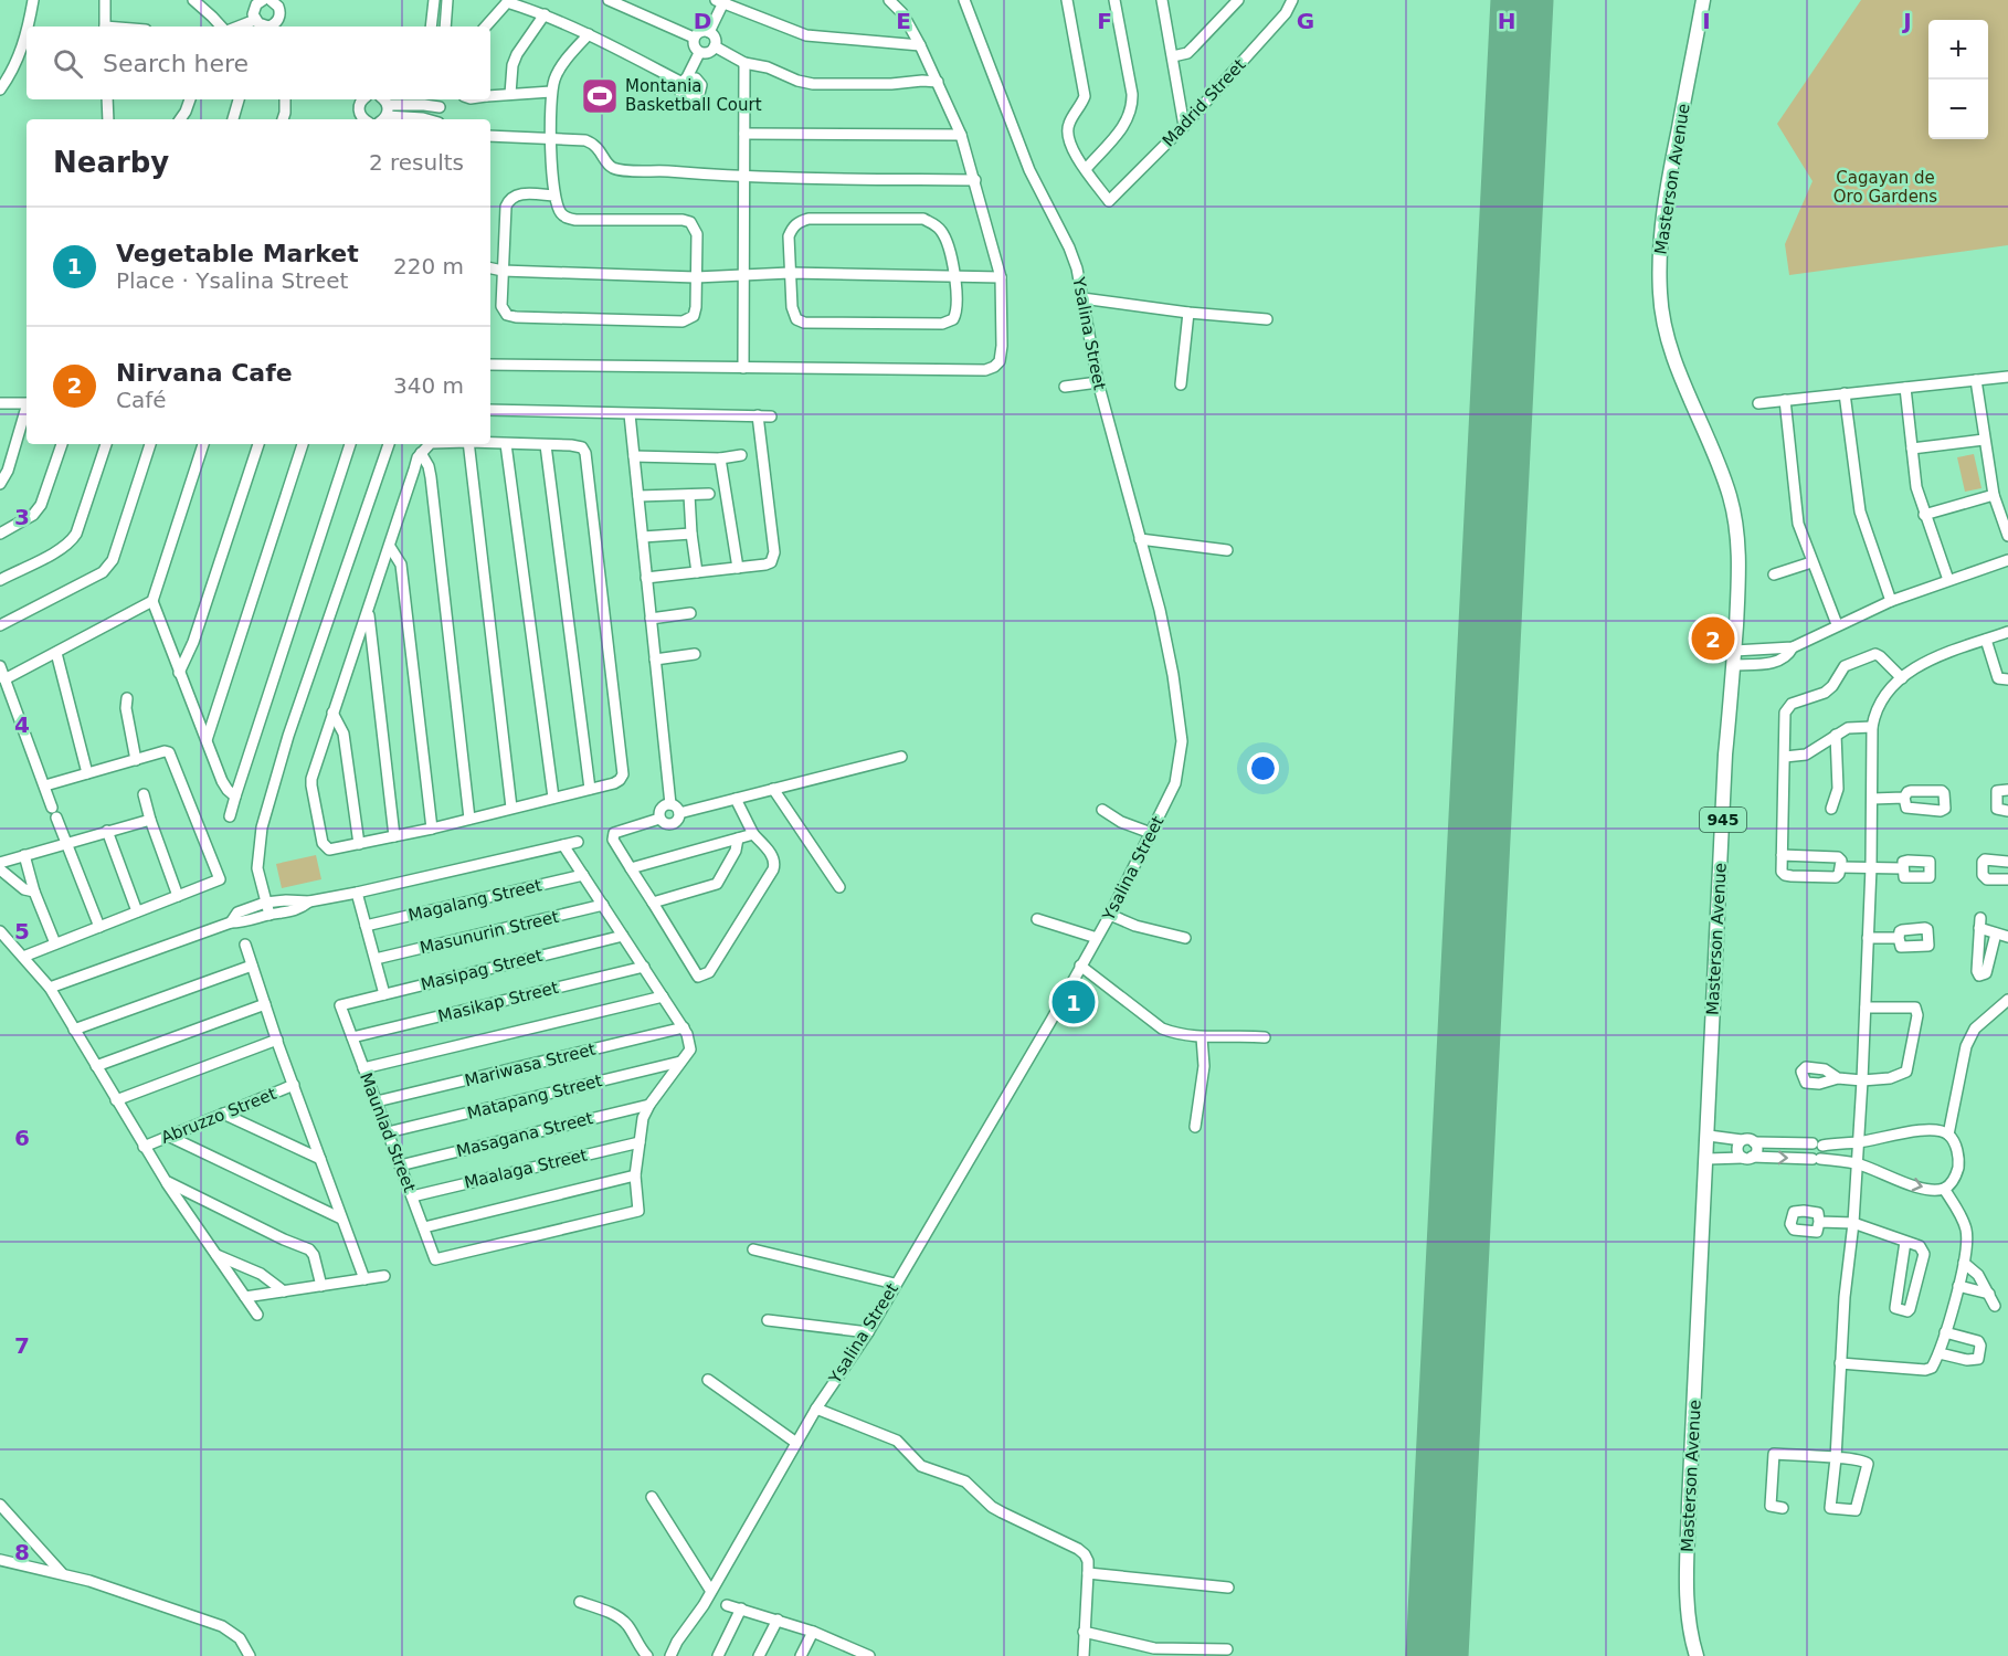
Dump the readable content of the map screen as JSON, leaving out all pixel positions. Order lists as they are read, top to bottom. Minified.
{"streets":{"main road":["Masterson Avenue","945"],"street":["Madrid Street","Ysalina Street","Magalang Street","Masunurin Street","Masipag Street","Masikap Street","Mariwasa Street","Matapang Street","Abruzzo Street","Maunlad Street","Masagana Street","Maalaga Street"]},"crossings":[["Masipag Street","Maunlad Street"],["Masikap Street","Maunlad Street"],["Mariwasa Street","Maunlad Street"],["Matapang Street","Maunlad Street"],["Maunlad Street","Masagana Street"],["Maunlad Street","Maalaga Street"]],"parks":["Cagayan de Oro Gardens"],"places":{"sports":["Montania Basketball Court"]},"page":{"map_buttons":["+","−"],"search":"Search here","heading":["Nearby","2 results"],"list":[{"mark":"1","name":"Vegetable Market","note":"Place · Ysalina Street","value":"220 m"},{"mark":"2","name":"Nirvana Cafe","note":"Café","value":"340 m"}],"pins":["2","1"]},"grid":{"columns":["D","E","F","G","H","I","J"],"rows":["3","4","5","6","7","8"]}}
